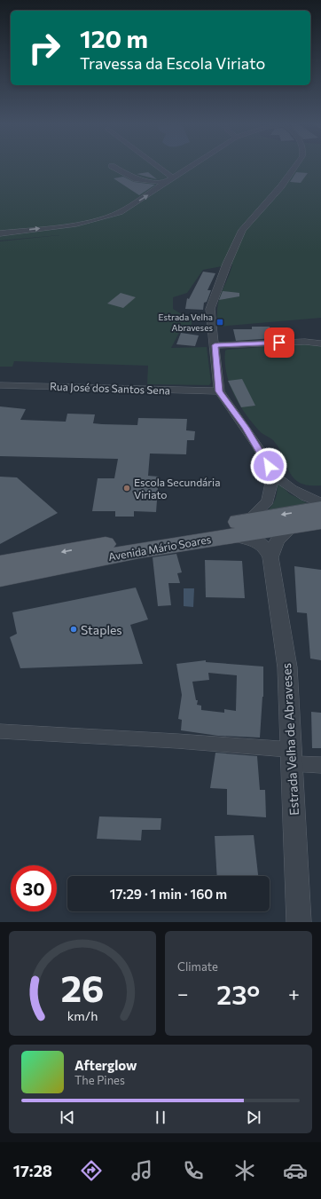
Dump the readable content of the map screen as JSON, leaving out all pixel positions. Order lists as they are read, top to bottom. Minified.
{"streets":{"main road":["Avenida Mário Soares"],"street":["Rua José dos Santos Sena","Estrada Velha de Abraveses"]},"places":{"transit":["Estrada Velha Abraveses"],"other":["Escola Secundária Viriato","Staples"]},"page":{"turn":["120 m","Travessa da Escola Viriato"],"limit":"30","trip":"17:29 · 1 min · 160 m","tile":"Climate","heat":["−","23°","+"],"song":["Afterglow","The Pines"],"tabs":"17:28","gauge":["26","km/h"]}}
